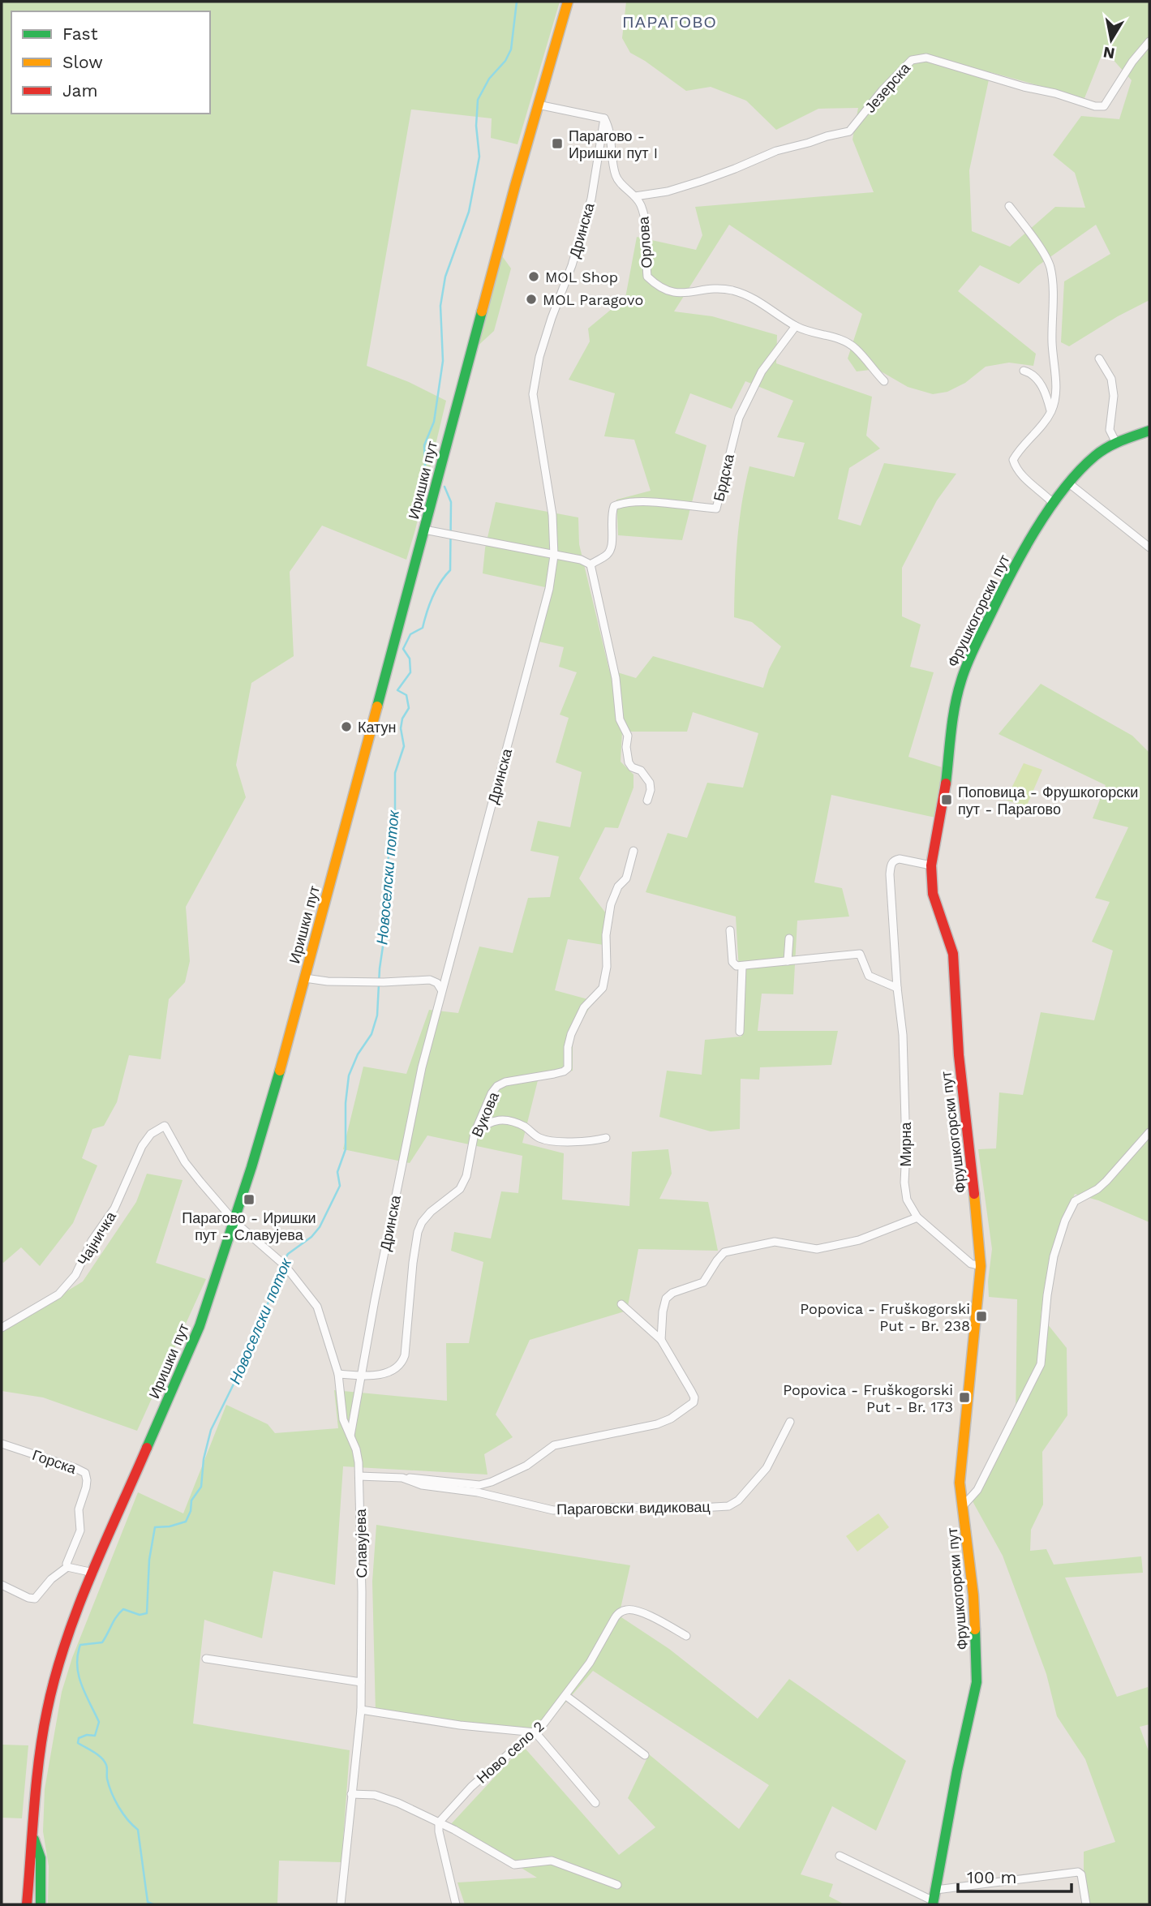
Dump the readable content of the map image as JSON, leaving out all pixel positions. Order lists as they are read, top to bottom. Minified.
{"streets":{"main road":["Иришки пут","Фрушкогорски пут"],"street":["Језерска","Дринска","Орлова","Брдска","Вукова","Мирна","Чајничка","Горска","Параговски видиковац","Славујева","Ново село 2"]},"crossings":[["Језерска","Орлова"],["Дринска","Орлова"],["Дринска","Вукова"],["Дринска","Славујева"],["Орлова","Брдска"],["Иришки пут","Славујева"],["Фрушкогорски пут","Мирна"],["Вукова","Славујева"],["Чајничка","Славујева"],["Параговски видиковац","Славујева"]],"districts":["ПАРАГОВО"],"water":["Новоселски поток"],"places":{"transit":["Парагово - Иришки пут I","Поповица - Фрушкогорски пут - Парагово","Парагово - Иришки пут - Славујева","Popovica - Fruškogorski Put - Br. 238","Popovica - Fruškogorski Put - Br. 173"],"other":["MOL Shop","MOL Paragovo","Катун"]},"legend":["Fast","Slow","Jam"],"scale_bar":"100 m","north":"bottom"}
